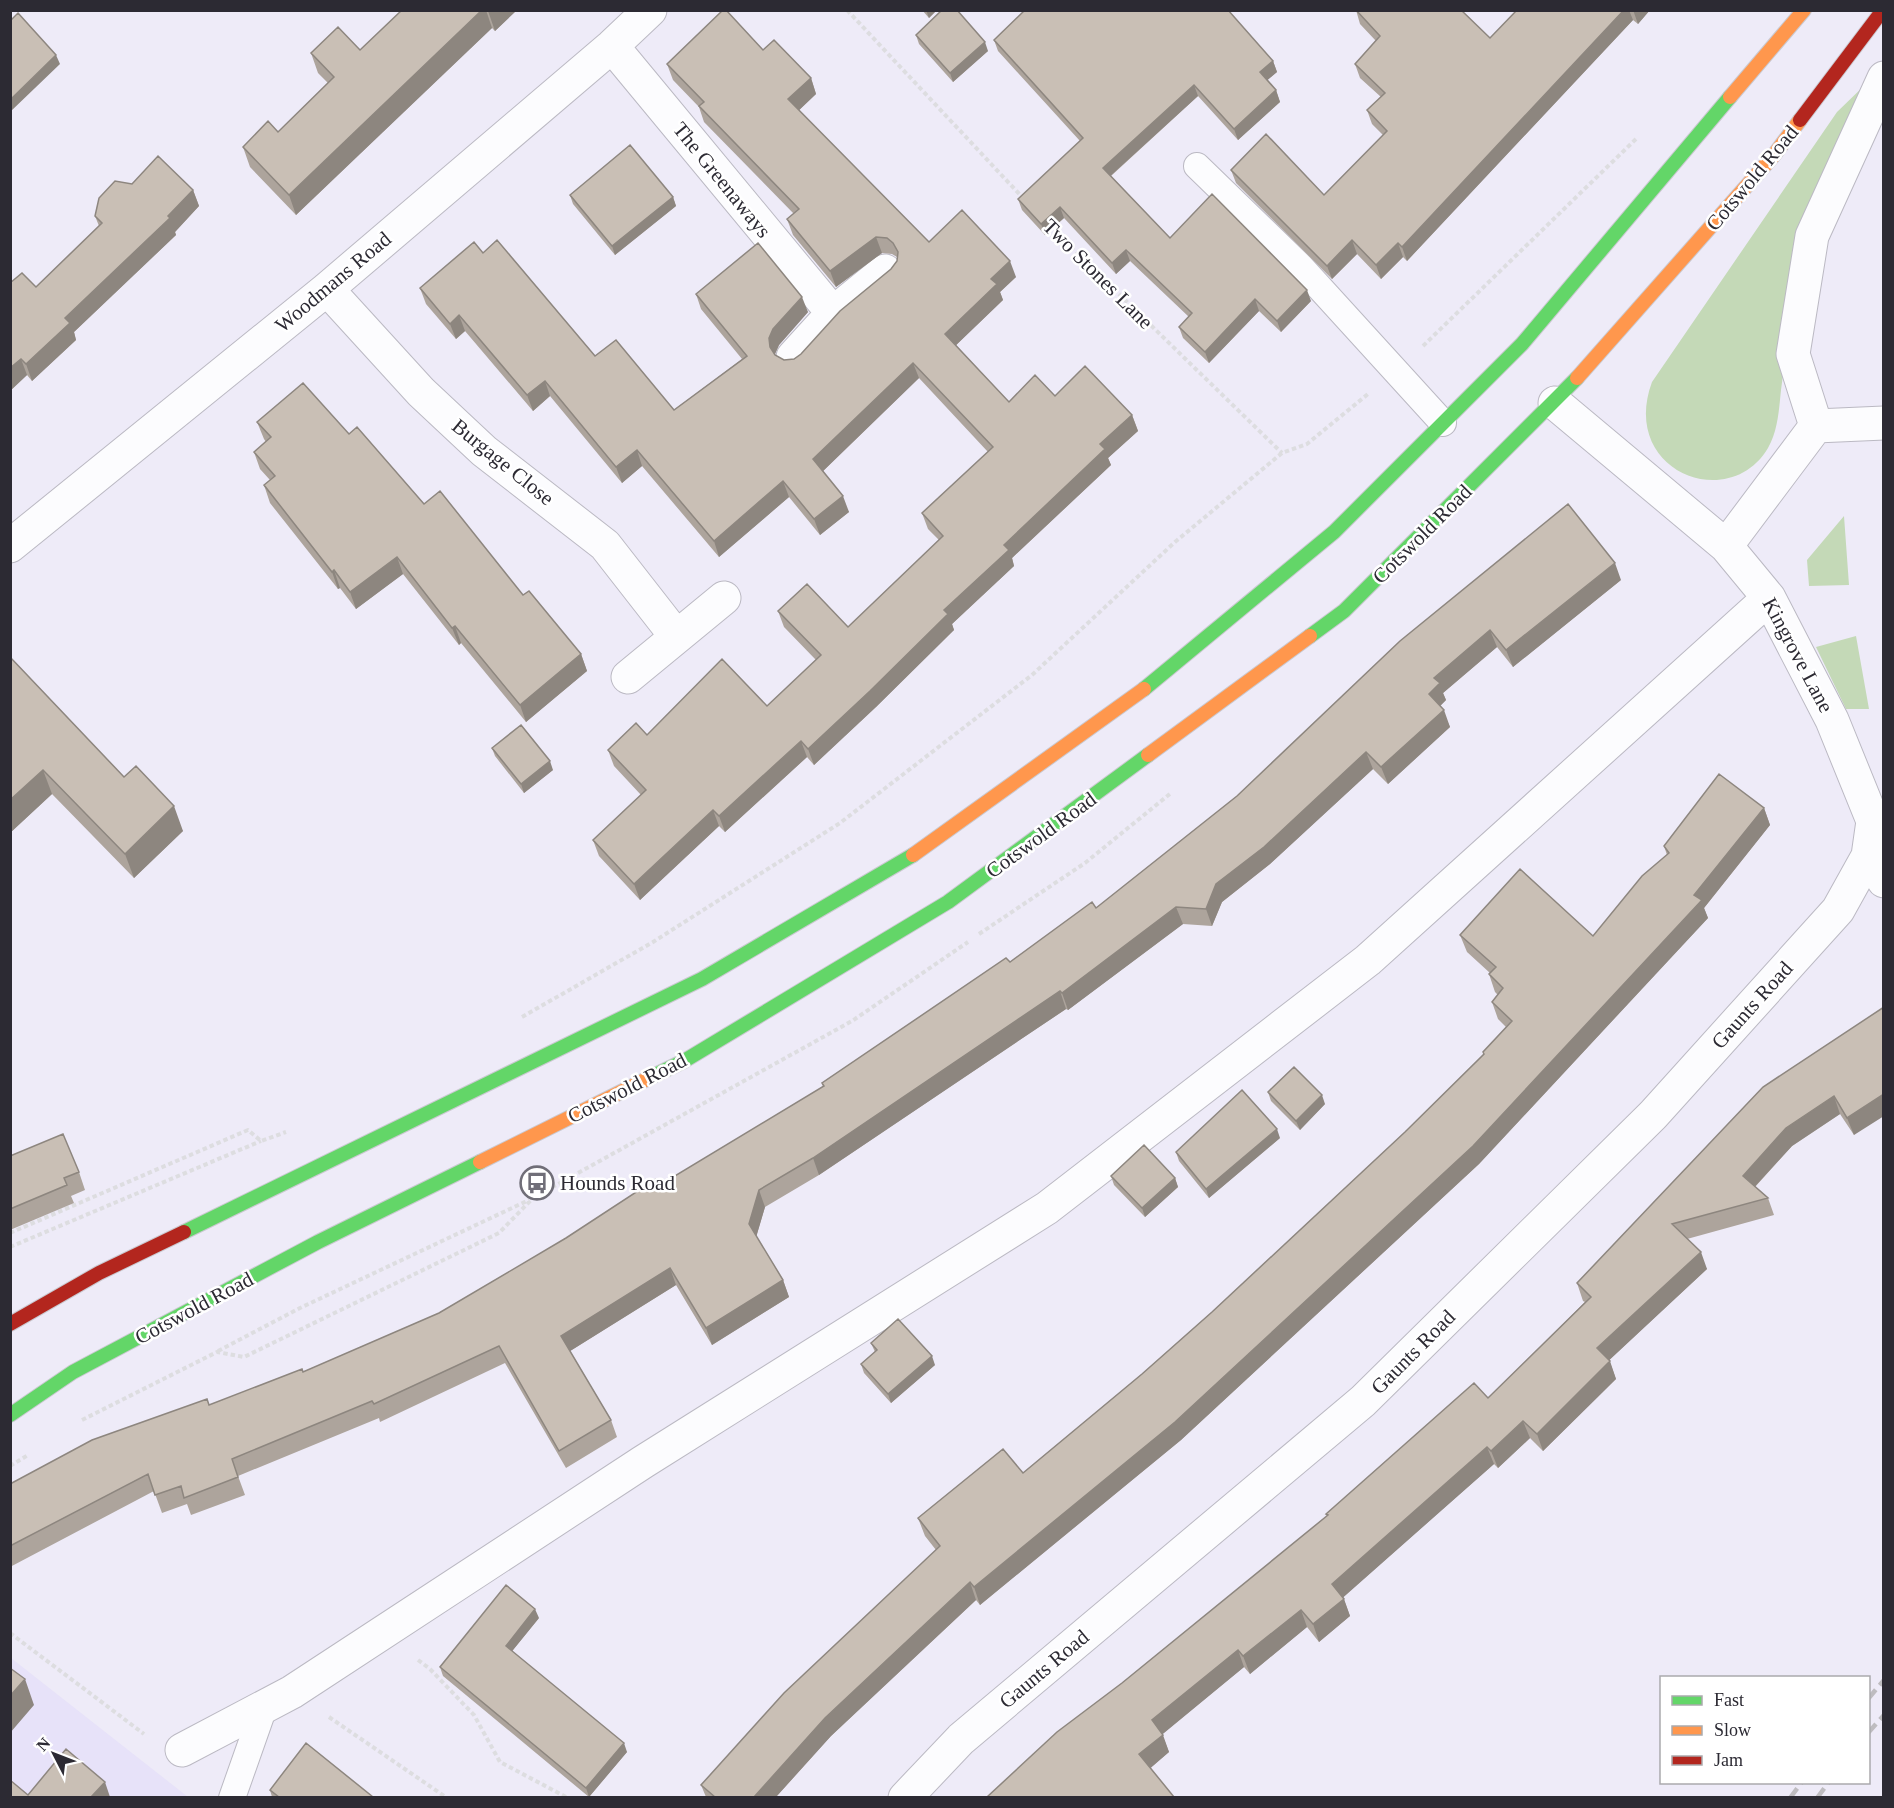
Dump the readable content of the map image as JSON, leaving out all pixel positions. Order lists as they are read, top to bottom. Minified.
{"streets":{"main road":["Cotswold Road"],"street":["The Greenaways","Woodmans Road","Burgage Close","Kingrove Lane","Gaunts Road"],"path":["Two Stones Lane"]},"crossings":[["Cotswold Road","Kingrove Lane"],["The Greenaways","Woodmans Road"],["Woodmans Road","Burgage Close"],["Kingrove Lane","Gaunts Road"]],"places":{"bus stop":["Hounds Road"]},"legend":["Fast","Slow","Jam"],"north":"top left"}
